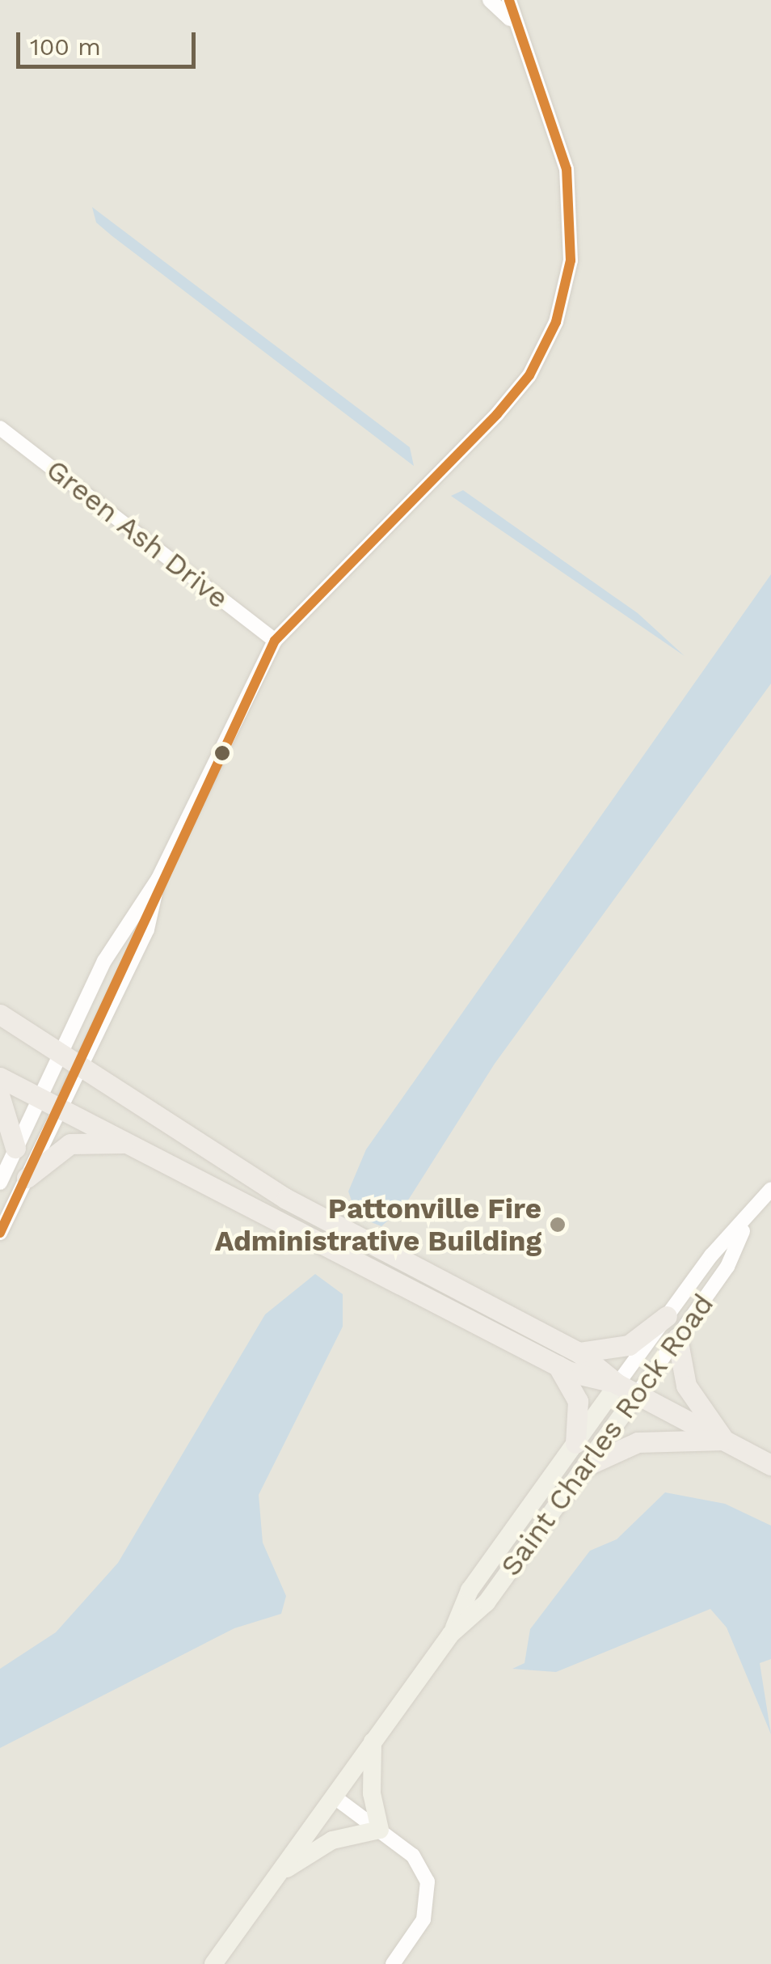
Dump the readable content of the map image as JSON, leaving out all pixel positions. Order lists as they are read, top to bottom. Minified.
{"streets":{"main road":["Saint Charles Rock Road"],"street":["Green Ash Drive"]},"places":["Pattonville Fire Administrative Building"],"scale_bar":"100 m"}
